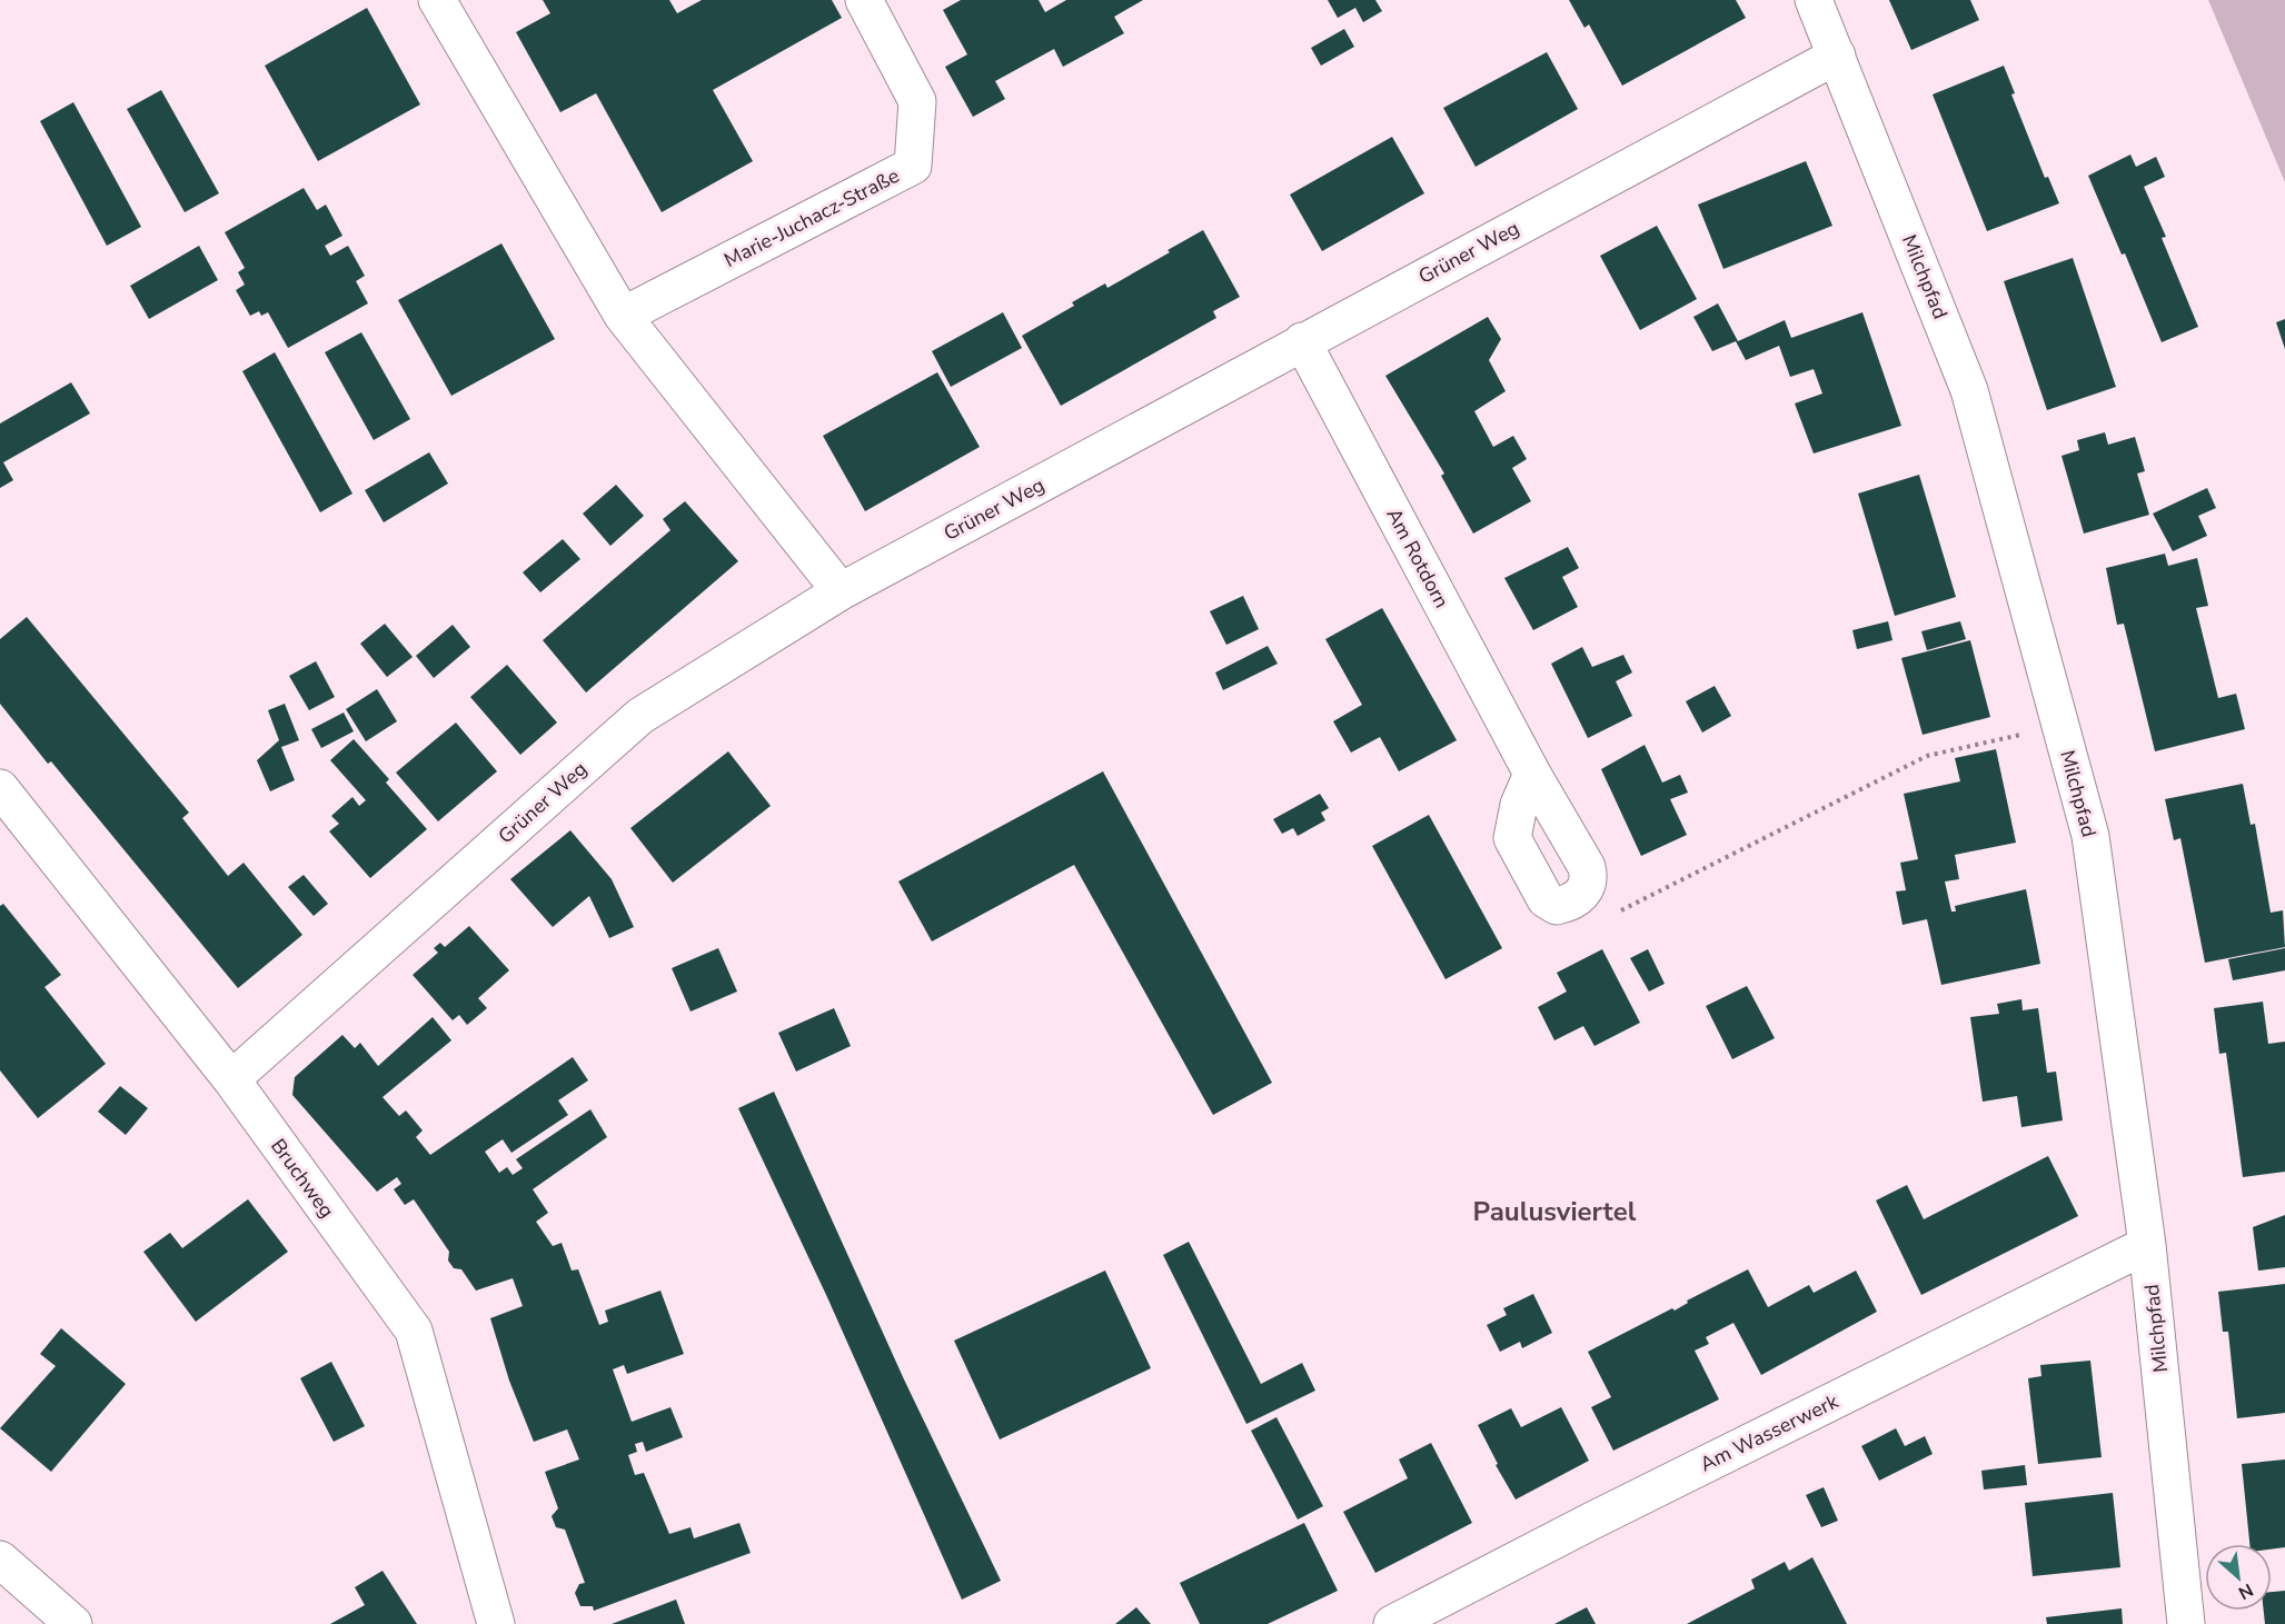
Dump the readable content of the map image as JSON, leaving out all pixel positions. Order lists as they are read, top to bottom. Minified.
{"streets":{"street":["Marie-Juchacz-Straße","Grüner Weg","Milchpfad","Am Rotdorn","Bruchweg","Am Wasserwerk"]},"crossings":[["Grüner Weg","Milchpfad"],["Grüner Weg","Am Rotdorn"],["Grüner Weg","Bruchweg"],["Milchpfad","Am Wasserwerk"]],"districts":["Paulusviertel"],"north":"bottom right"}
